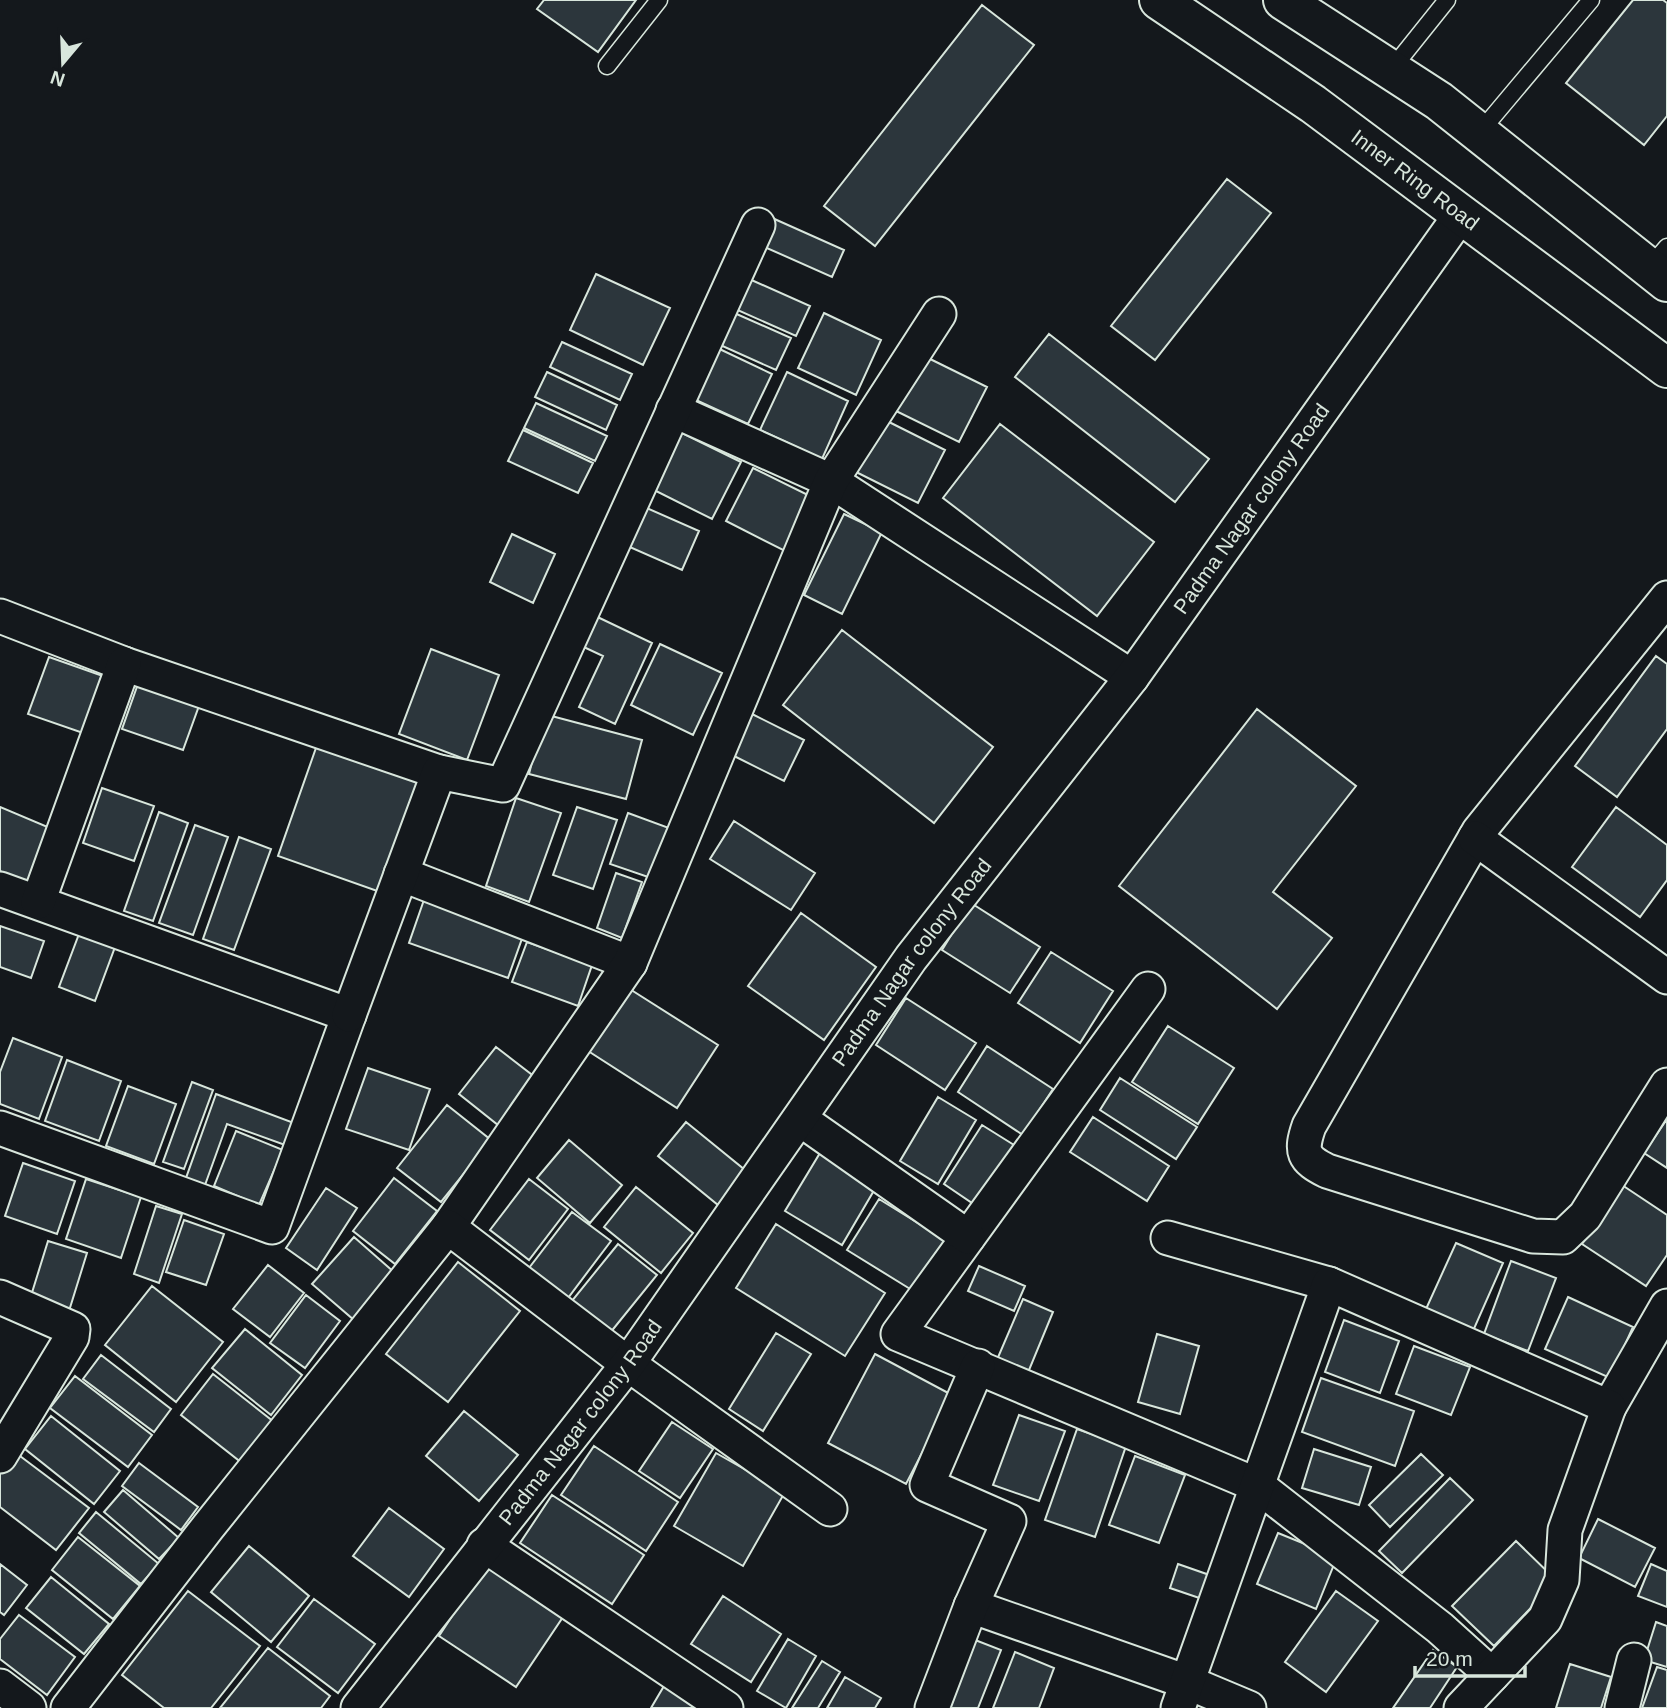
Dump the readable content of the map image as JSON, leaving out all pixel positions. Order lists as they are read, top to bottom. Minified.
{"streets":{"highway":["Inner Ring Road"],"street":["Padma Nagar colony Road"]},"crossings":[["Inner Ring Road","Padma Nagar colony Road"]],"scale_bar":"20 m","north":"bottom"}
